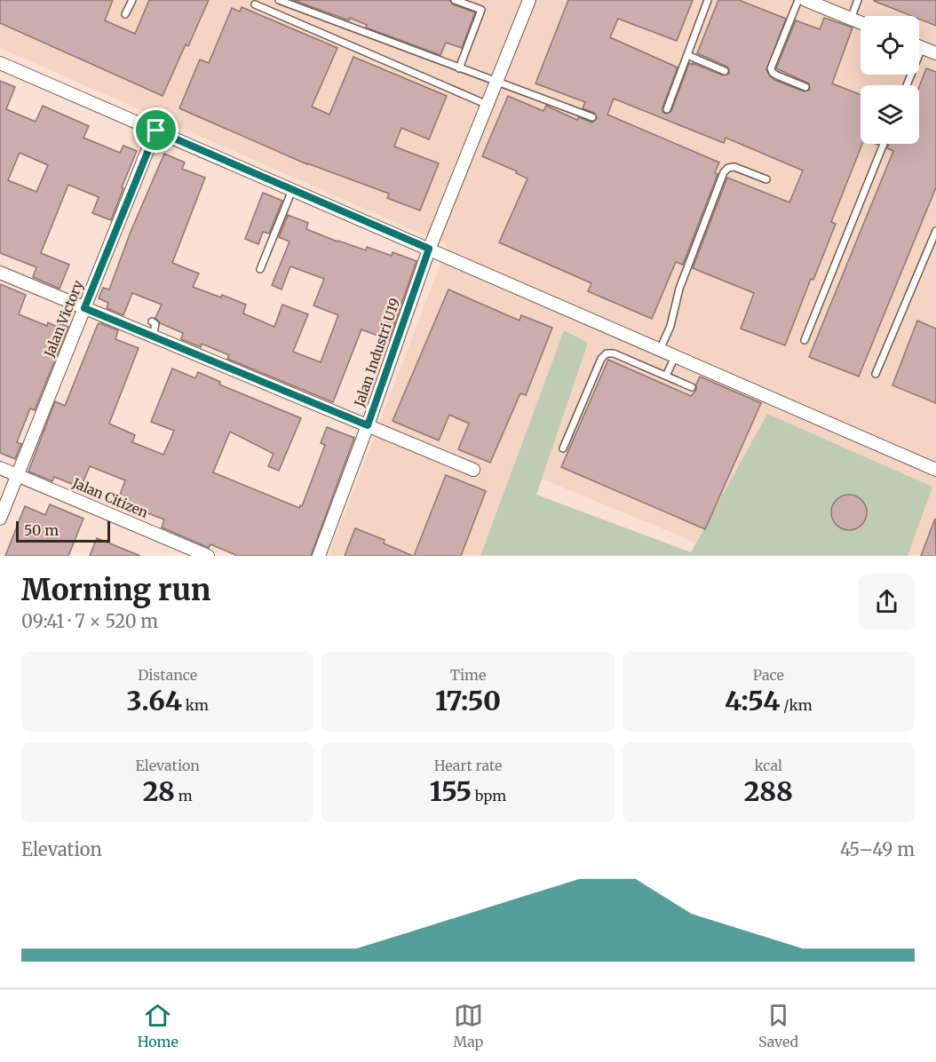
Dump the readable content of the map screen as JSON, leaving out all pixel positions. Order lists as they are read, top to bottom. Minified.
{"streets":{"street":["Jalan Victory","Jalan Industri U19","Jalan Citizen"]},"crossings":[["Jalan Victory","Jalan Citizen"]],"scale_bar":"50 m","page":{"scale":"50 m","heading":["Morning run","09:41 · 7 × 520 m"],"stats":[["Distance","3.64 km"],["Time","17:50"],["Pace","4:54 /km"],["Elevation","28 m"],["Heart rate","155 bpm"],["kcal","288"]],"chart":["Elevation","45–49 m"],"tabs":["Home","Map","Saved"]}}
